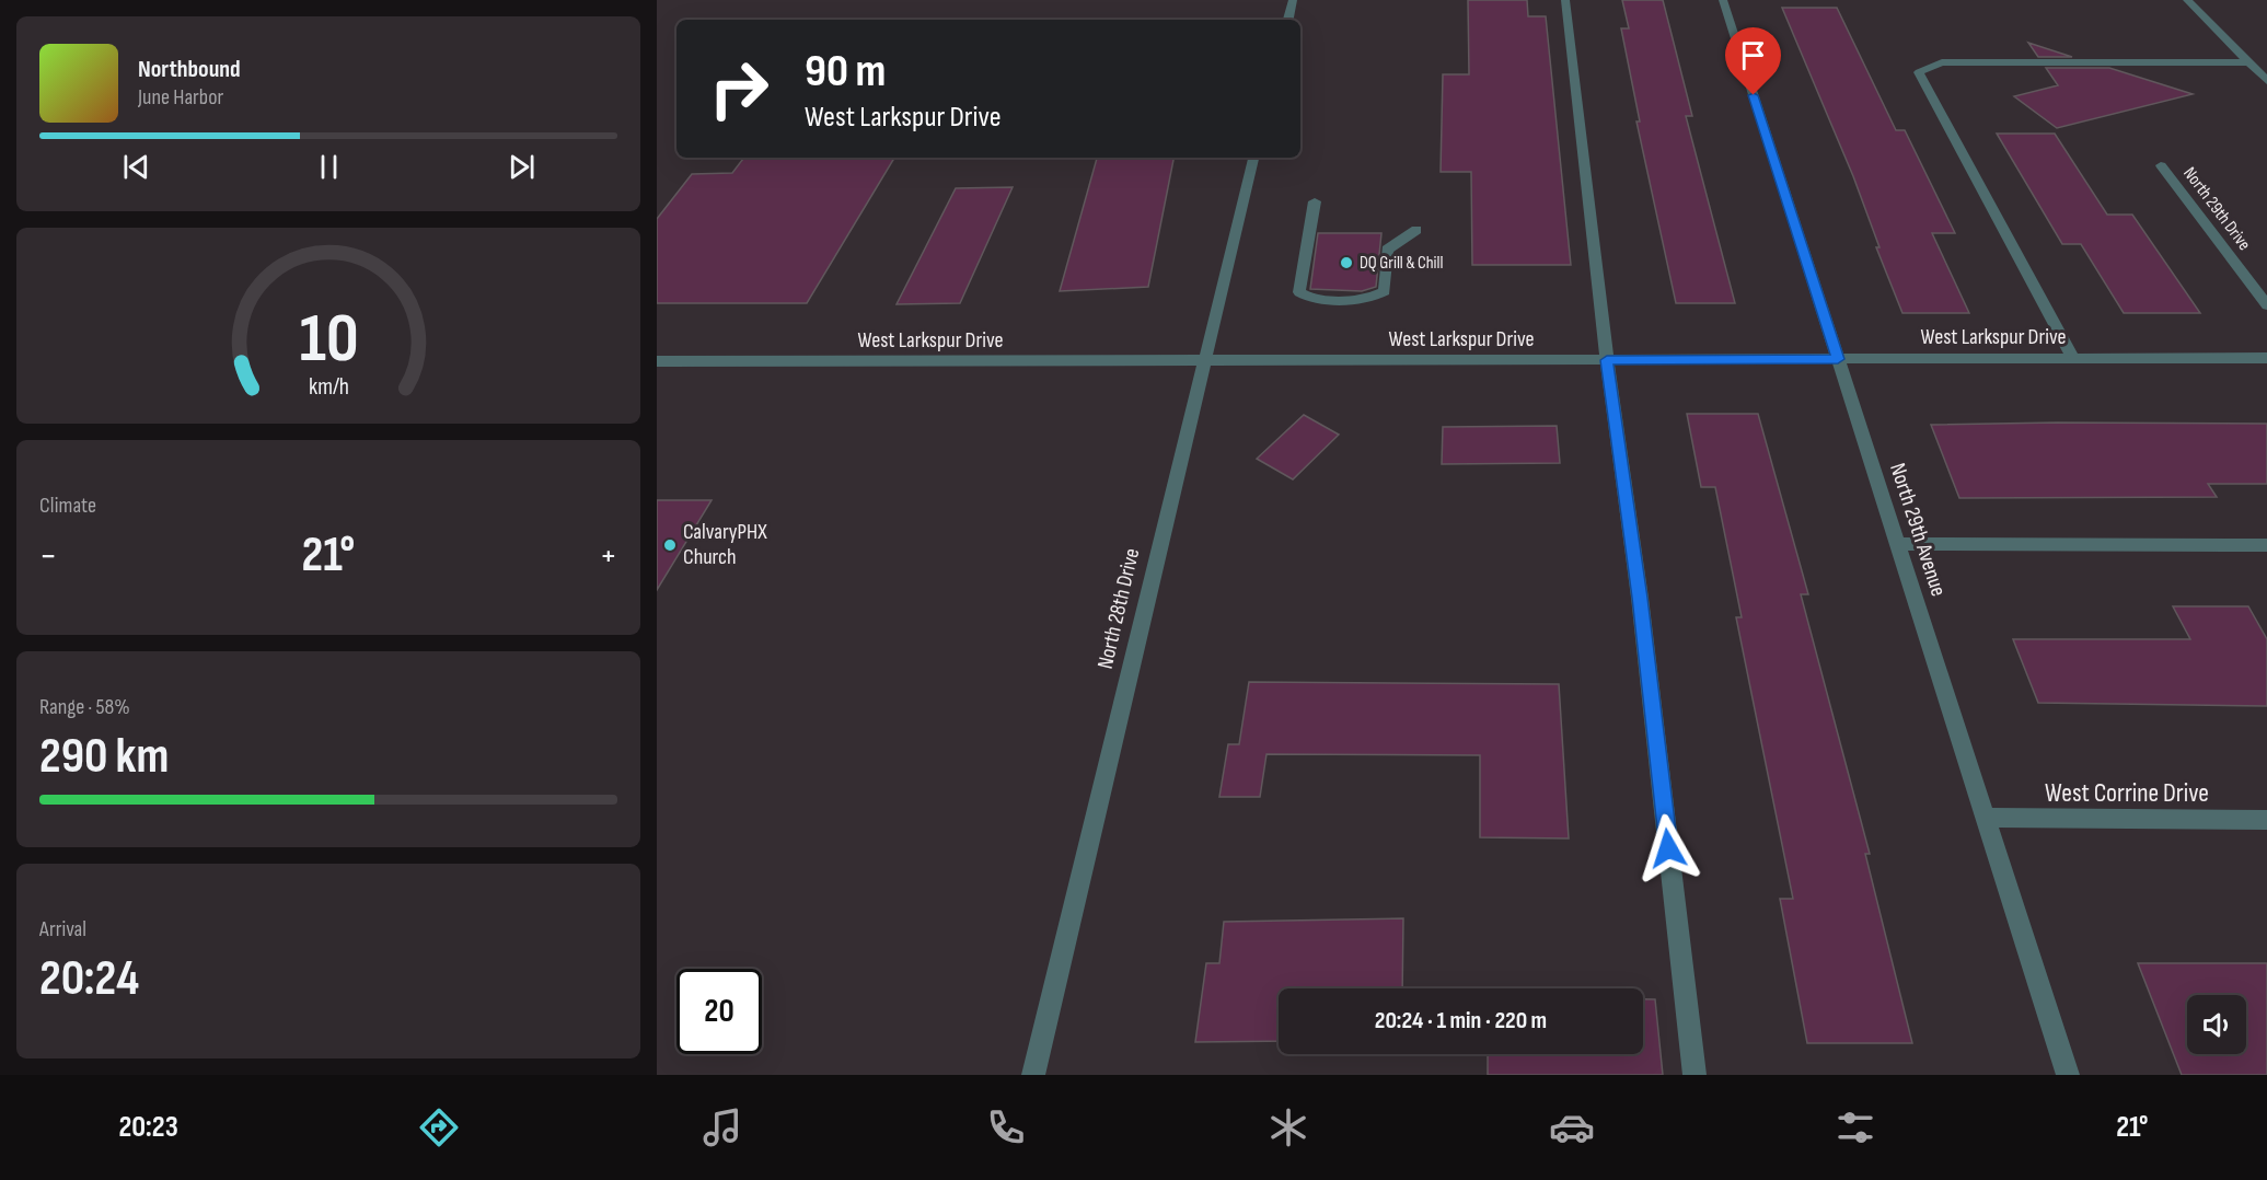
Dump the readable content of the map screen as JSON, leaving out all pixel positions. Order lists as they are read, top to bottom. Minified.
{"streets":{"street":["North 29th Drive","West Larkspur Drive","North 29th Avenue","North 28th Drive","West Corrine Drive"]},"crossings":[["West Larkspur Drive","North 29th Avenue"],["West Larkspur Drive","North 28th Drive"],["North 29th Avenue","West Corrine Drive"]],"places":["DQ Grill & Chill","CalvaryPHX Church"],"page":{"turn":["90 m","West Larkspur Drive"],"song":["Northbound","June Harbor"],"tile":["Climate",["Range · 58%","290 km"],["Arrival","20:24"]],"heat":["−","21°","+"],"limit":"20","trip":"20:24 · 1 min · 220 m","tabs":["20:23","21°"],"gauge":["10","km/h"]}}
